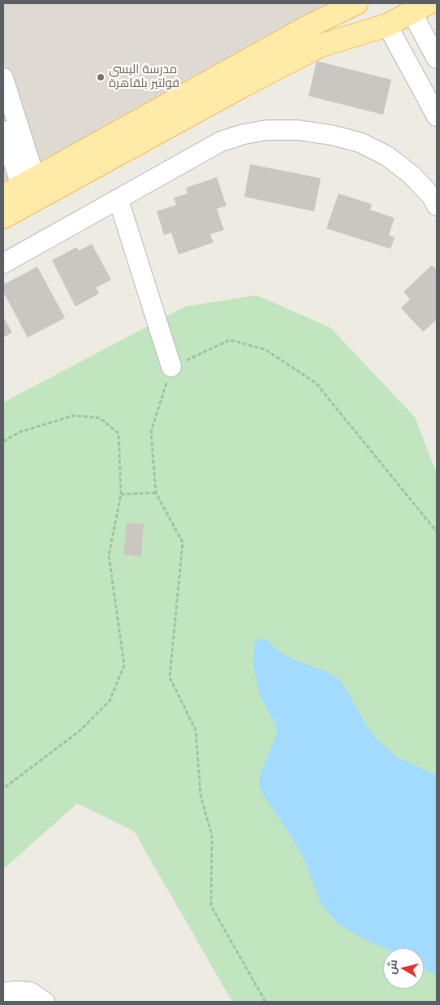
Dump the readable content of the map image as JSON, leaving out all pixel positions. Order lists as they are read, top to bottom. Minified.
{"places":["مدرسة اليسي فولتير بلقاهرة"],"north":"left"}
